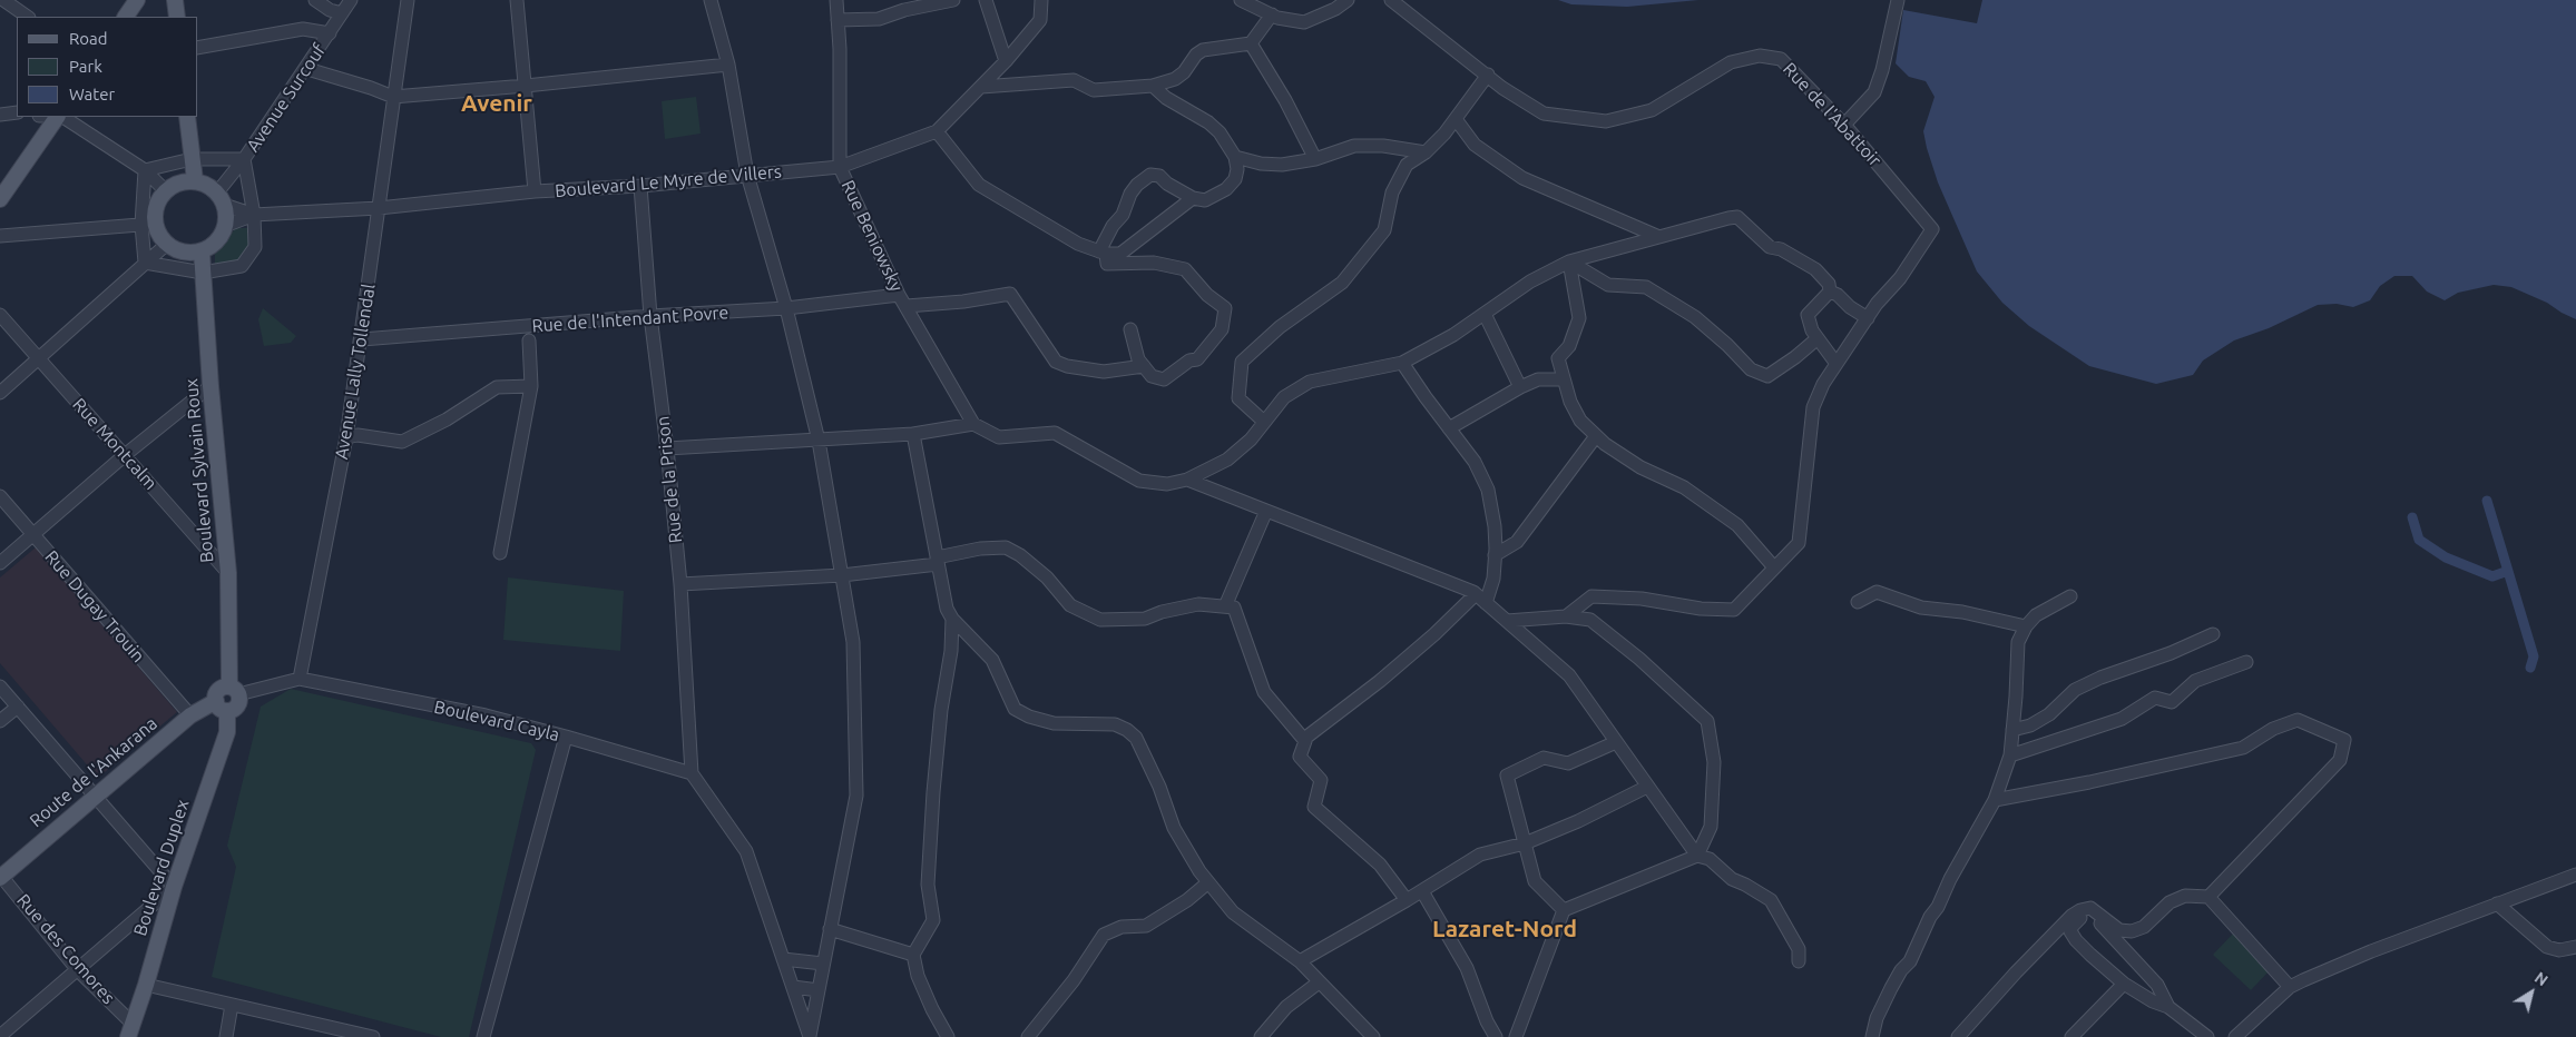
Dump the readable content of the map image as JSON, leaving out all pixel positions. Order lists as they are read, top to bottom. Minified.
{"streets":{"main road":["Boulevard Sylvain Roux","Route de l'Ankarana","Boulevard Duplex"],"street":["Avenue Surcouf","Rue de l'Abattoir","Boulevard Le Myre de Villers","Rue Beniowsky","Rue de l'Intendant Povre","Avenue Lally Tollendal","Rue Montcalm","Rue de la Prison","Rue Dugay Trouin","Boulevard Cayla","Rue des Comores"]},"crossings":[["Avenue Surcouf","Boulevard Le Myre de Villers"],["Avenue Surcouf","Boulevard Sylvain Roux"],["Boulevard Le Myre de Villers","Rue Beniowsky"],["Boulevard Le Myre de Villers","Avenue Lally Tollendal"],["Boulevard Le Myre de Villers","Boulevard Sylvain Roux"],["Boulevard Le Myre de Villers","Rue de la Prison"],["Rue Beniowsky","Rue de l'Intendant Povre"],["Rue de l'Intendant Povre","Avenue Lally Tollendal"],["Rue de l'Intendant Povre","Rue de la Prison"],["Avenue Lally Tollendal","Boulevard Cayla"],["Rue Montcalm","Boulevard Sylvain Roux"],["Boulevard Sylvain Roux","Route de l'Ankarana"],["Rue de la Prison","Boulevard Cayla"],["Rue Dugay Trouin","Route de l'Ankarana"],["Route de l'Ankarana","Boulevard Duplex"],["Route de l'Ankarana","Rue des Comores"],["Boulevard Duplex","Rue des Comores"]],"districts":["Avenir","Lazaret-Nord"],"legend":["Road","Park","Water"],"north":"top right"}
